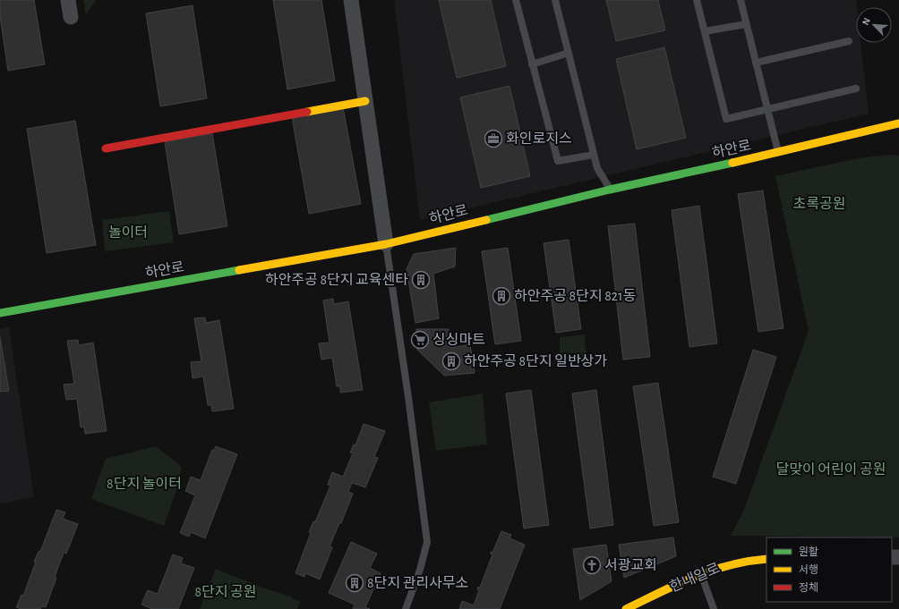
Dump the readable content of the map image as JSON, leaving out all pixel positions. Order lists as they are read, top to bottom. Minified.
{"streets":{"street":["하안로","한내일로"]},"parks":["초록공원","놀이터","달맞이 어린이 공원","8단지 놀이터","8단지 공원"],"places":{"office":["화인로지스"],"building":["하안주공 8단지 교육센타","하안주공 8단지 821동","하안주공 8단지 일반상가","8단지 관리사무소"],"supermarket":["싱싱마트"],"church":["서광교회"]},"legend":["원활","서행","정체"],"north":"top left"}
